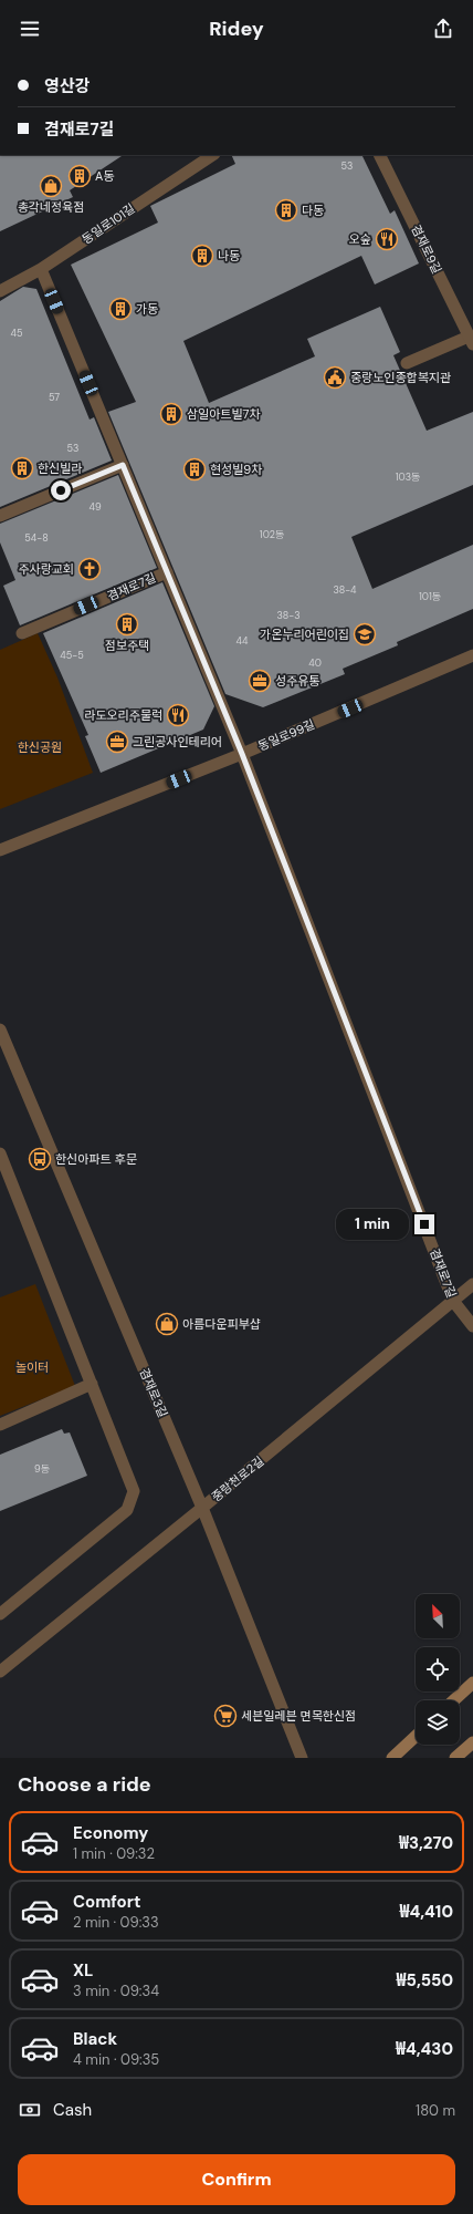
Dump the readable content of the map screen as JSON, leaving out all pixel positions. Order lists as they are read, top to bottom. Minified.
{"streets":{"street":["동일로101길","겸재로9길","겸재로7길","동일로99길","겸재로3길","중랑천로2길"]},"crossings":[["동일로101길","겸재로7길"],["겸재로7길","동일로99길"],["겸재로7길","중랑천로2길"],["겸재로3길","중랑천로2길"]],"parks":["한신공원","놀이터"],"places":{"building":["A동","다동","나동","가동","삼일아트빌7차","한신빌라","현성빌9차","점보주택"],"shop":["총각네정육점","아름다운피부샵"],"restaurant":["오숲","라도오리주물럭"],"public building":["중랑노인종합복지관"],"church":["주사랑교회"],"school or university":["가온누리어린이집"],"office":["성주유통","그린공사인테리어"],"bus stop":["한신아파트 후문"],"supermarket":["세븐일레븐 면목한신점"]},"house_numbers":["53","45","57","53","103동","49","102동","54-8","38-4","101동","38-3","44","45-5","40","9동"],"north":"top left","page":{"header":"Ridey","banner":["영산강","겸재로7길"],"bubble":"1 min","heading":"Choose a ride","list":[{"name":"Economy","note":"1 min · 09:32","value":"₩3,270"},{"name":"Comfort","note":"2 min · 09:33","value":"₩4,410"},{"name":"XL","note":"3 min · 09:34","value":"₩5,550"},{"name":"Black","note":"4 min · 09:35","value":"₩4,430"}],"pay":["Cash","180 m"],"buttons":"Confirm"}}
